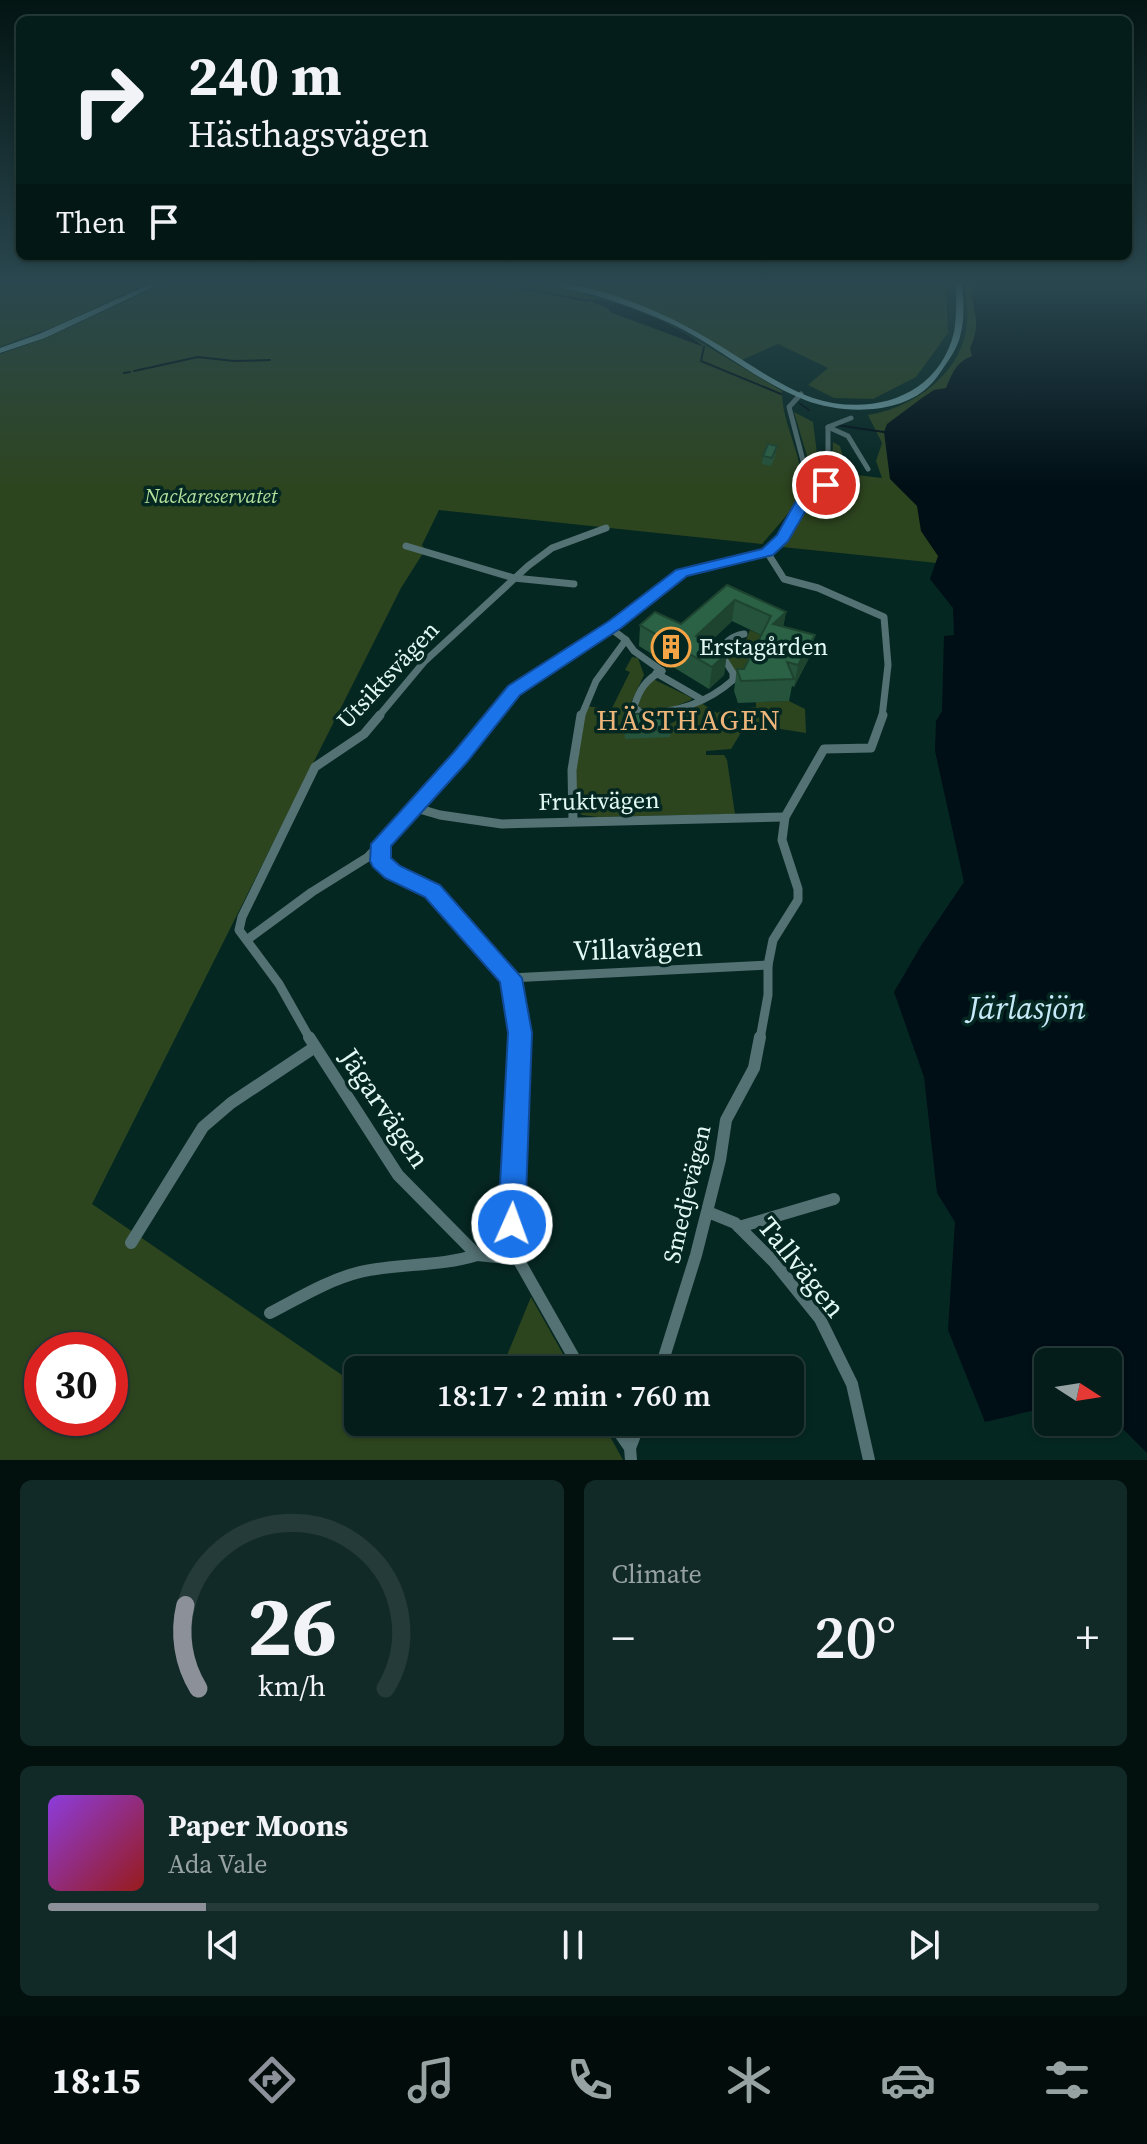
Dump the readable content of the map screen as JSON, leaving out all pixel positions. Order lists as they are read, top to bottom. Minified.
{"streets":{"street":["Utsiktsvägen","Fruktvägen","Villavägen","Jägarvägen","Smedjevägen","Tallvägen"]},"crossings":[["Utsiktsvägen","Jägarvägen"],["Fruktvägen","Smedjevägen"],["Villavägen","Smedjevägen"],["Smedjevägen","Tallvägen"]],"districts":["HÄSTHAGEN"],"water":["Järlasjön"],"parks":["Nackareservatet"],"places":{"building":["Erstagården"]},"north":"right","page":{"turn":["240 m","Hästhagsvägen"],"then":"Then","limit":"30","trip":"18:17 · 2 min · 760 m","tile":"Climate","heat":["−","20°","+"],"song":["Paper Moons","Ada Vale"],"tabs":"18:15","gauge":["26","km/h"]}}
